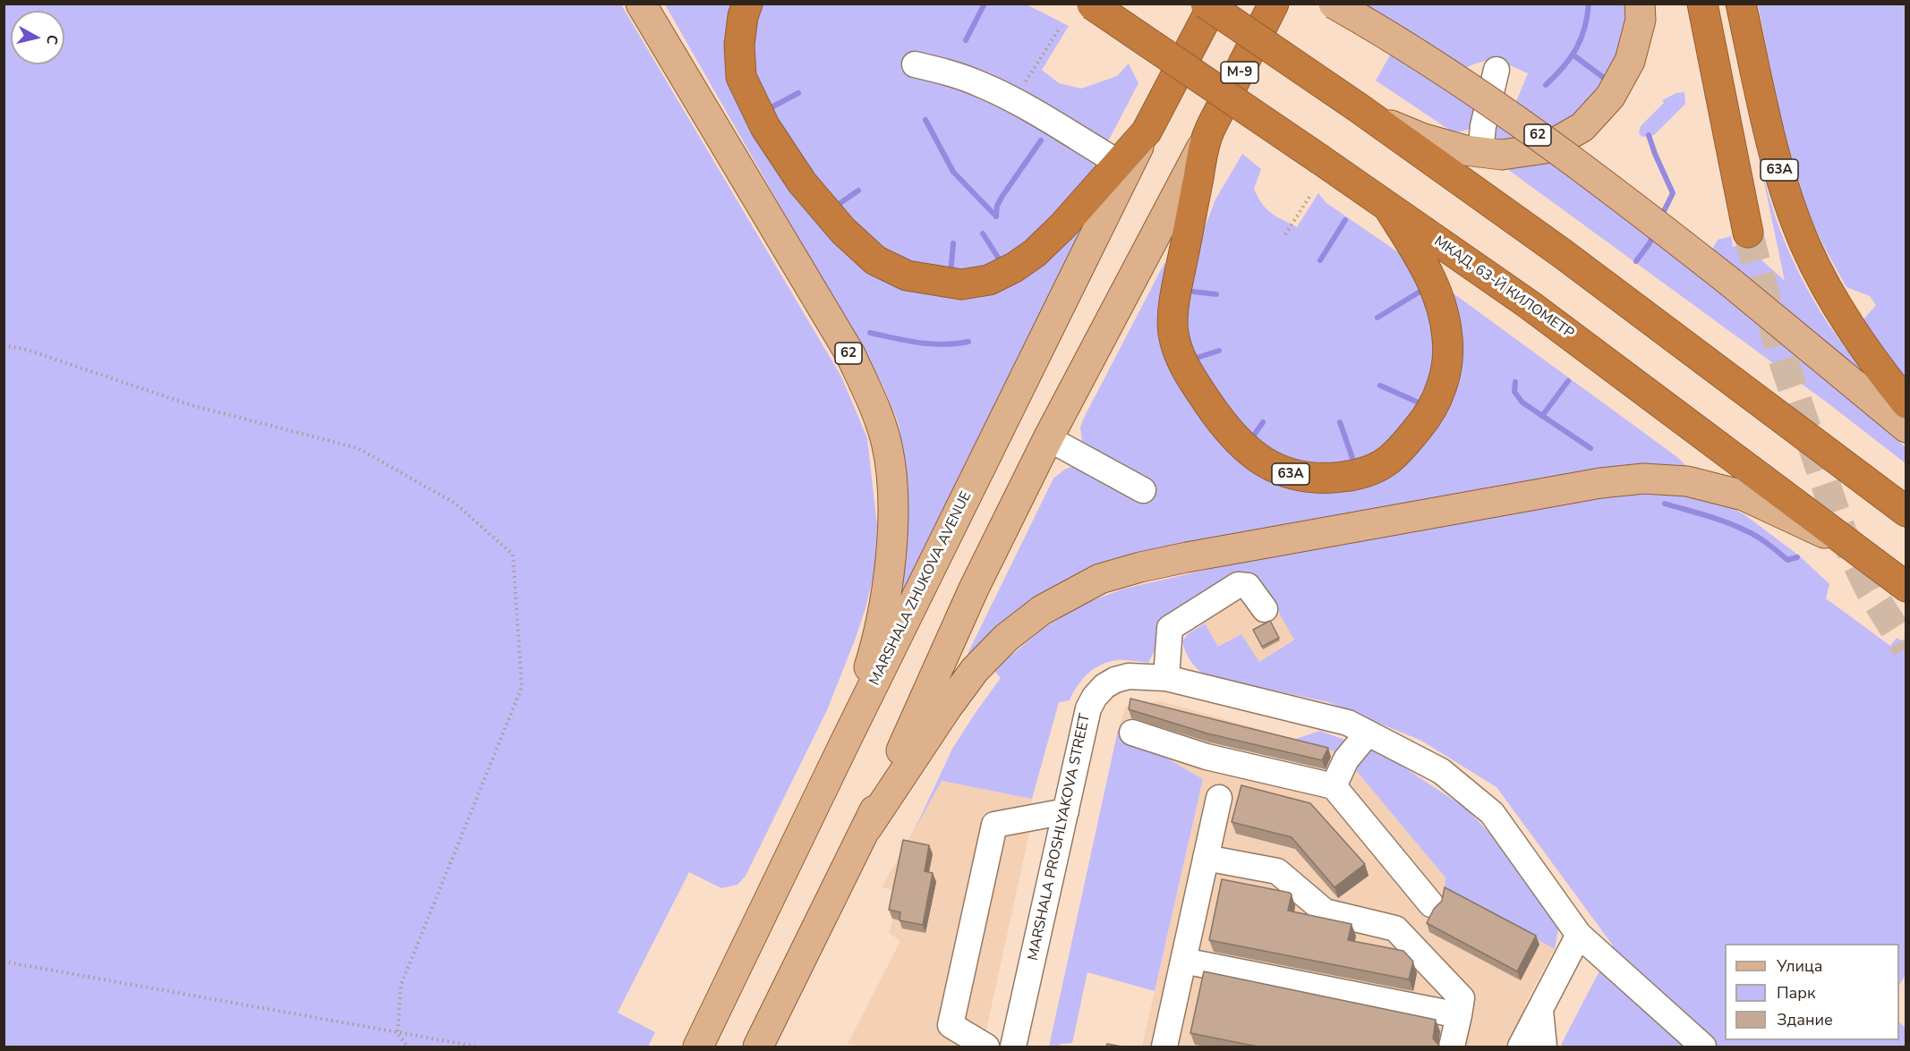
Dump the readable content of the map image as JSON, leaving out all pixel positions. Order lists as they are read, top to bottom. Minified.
{"streets":{"highway":["М-9","63A","МКАД, 63-Й КИЛОМЕТР"],"main road":["62","MARSHALA ZHUKOVA AVENUE"],"street":["MARSHALA PROSHLYAKOVA STREET"]},"crossings":[["М-9","63A"],["62","MARSHALA ZHUKOVA AVENUE"],["63A","МКАД, 63-Й КИЛОМЕТР"]],"legend":["Улица","Парк","Здание"],"north":"right"}
